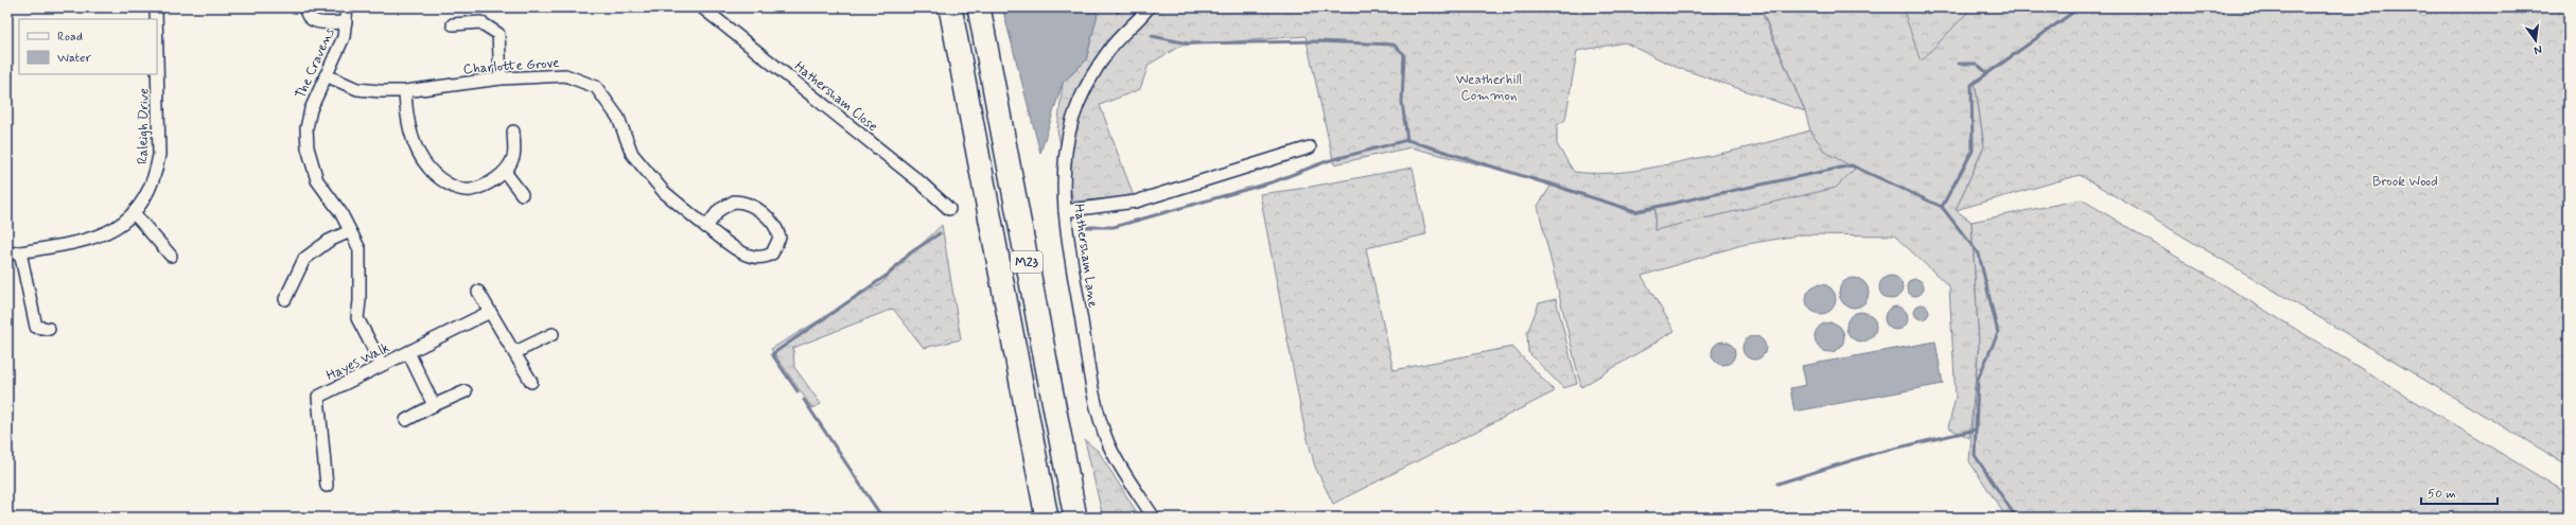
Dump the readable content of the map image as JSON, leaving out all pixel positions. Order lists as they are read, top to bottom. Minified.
{"streets":{"highway":["M23"],"street":["The Cravens","Charlotte Grove","Hathersham Close","Raleigh Drive","Hathersham Lane","Hayes Walk"]},"crossings":[["The Cravens","Charlotte Grove"],["The Cravens","Hayes Walk"]],"parks":["Weatherhill Common","Brook Wood"],"legend":["Road","Water"],"scale_bar":"50 m","north":"bottom"}
